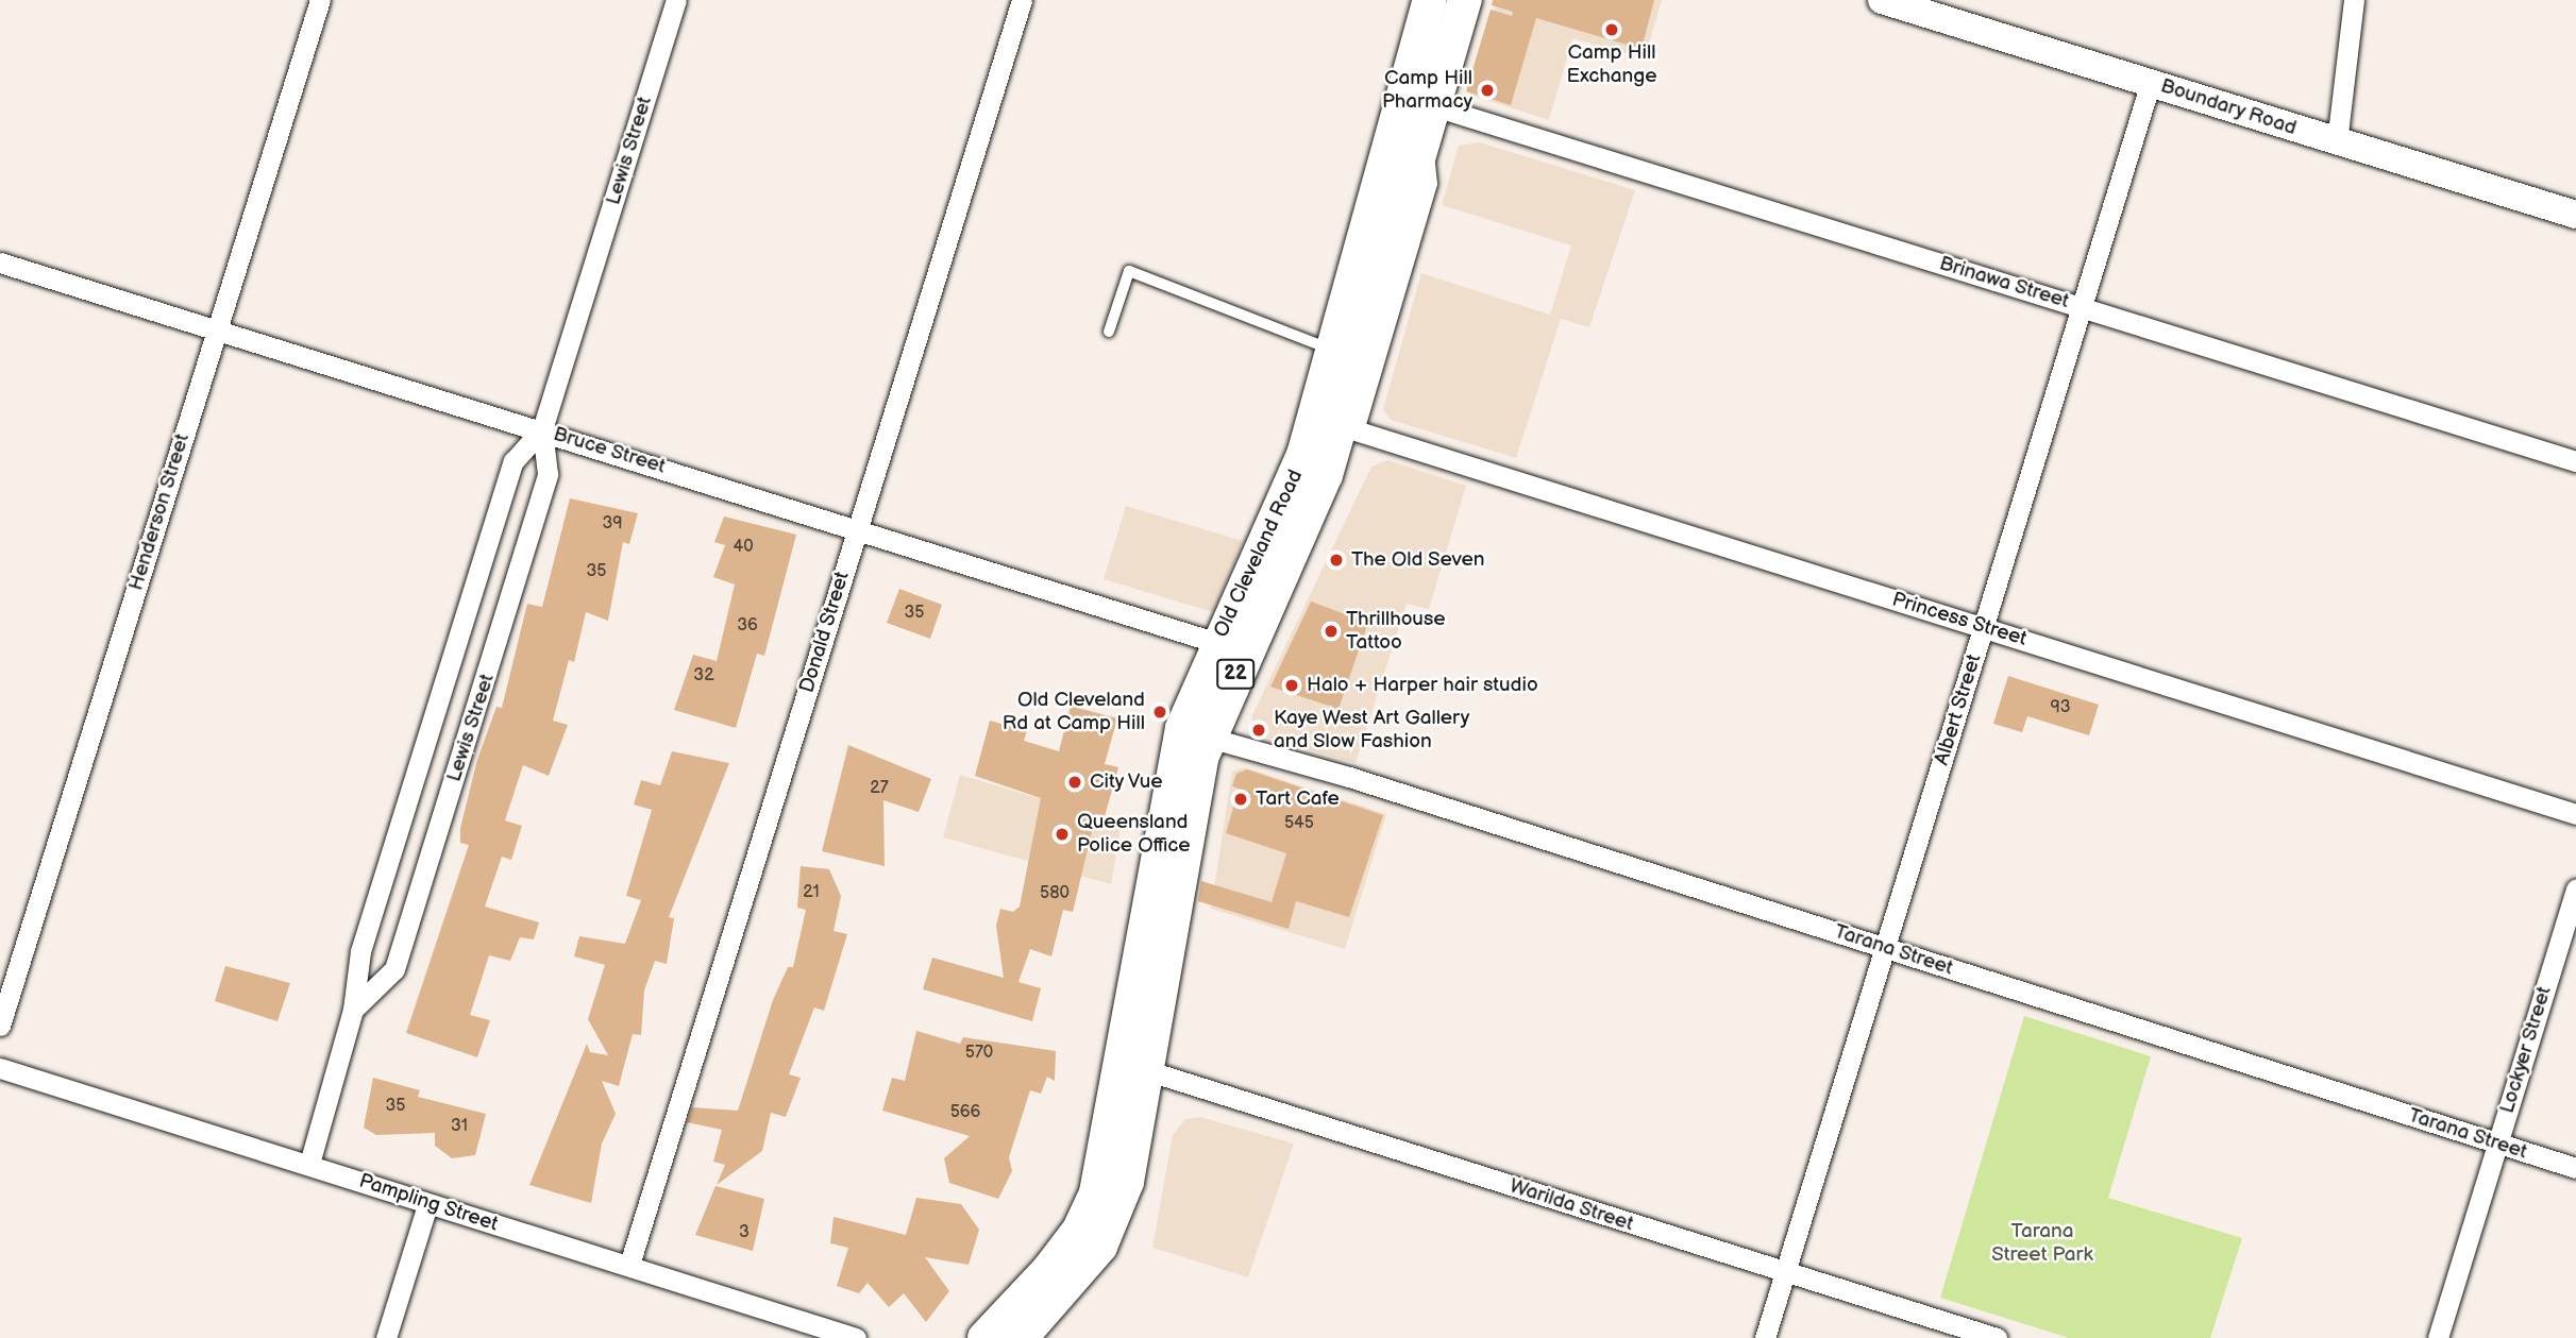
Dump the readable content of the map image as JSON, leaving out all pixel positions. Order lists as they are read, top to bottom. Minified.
{"streets":{"highway":["Old Cleveland Road","22"],"main road":["Boundary Road"],"street":["Lewis Street","Brinawa Street","Bruce Street","Henderson Street","Princess Street","Donald Street","Albert Street","Tarana Street","Lockyer Street","Pampling Street","Warilda Street"]},"crossings":[["Boundary Road","Albert Street"],["Lewis Street","Bruce Street"],["Lewis Street","Pampling Street"],["Brinawa Street","Old Cleveland Road"],["Brinawa Street","Albert Street"],["Bruce Street","Henderson Street"],["Bruce Street","Old Cleveland Road"],["Bruce Street","Donald Street"],["Old Cleveland Road","Princess Street"],["Old Cleveland Road","Tarana Street"],["Old Cleveland Road","Warilda Street"],["Princess Street","Albert Street"],["Donald Street","Pampling Street"],["Albert Street","Tarana Street"],["Albert Street","Warilda Street"],["Tarana Street","Lockyer Street"]],"parks":["Tarana Street Park"],"places":["Camp Hill Exchange","Camp Hill Pharmacy","The Old Seven","Thrillhouse Tattoo","Halo + Harper hair studio","Old Cleveland Rd at Camp Hill","Kaye West Art Gallery and Slow Fashion","City Vue","Tart Cafe","Queensland Police Office"],"house_numbers":["39","40","35","35","36","32","93","27","545","21","580","570","35","566","31","3"]}
